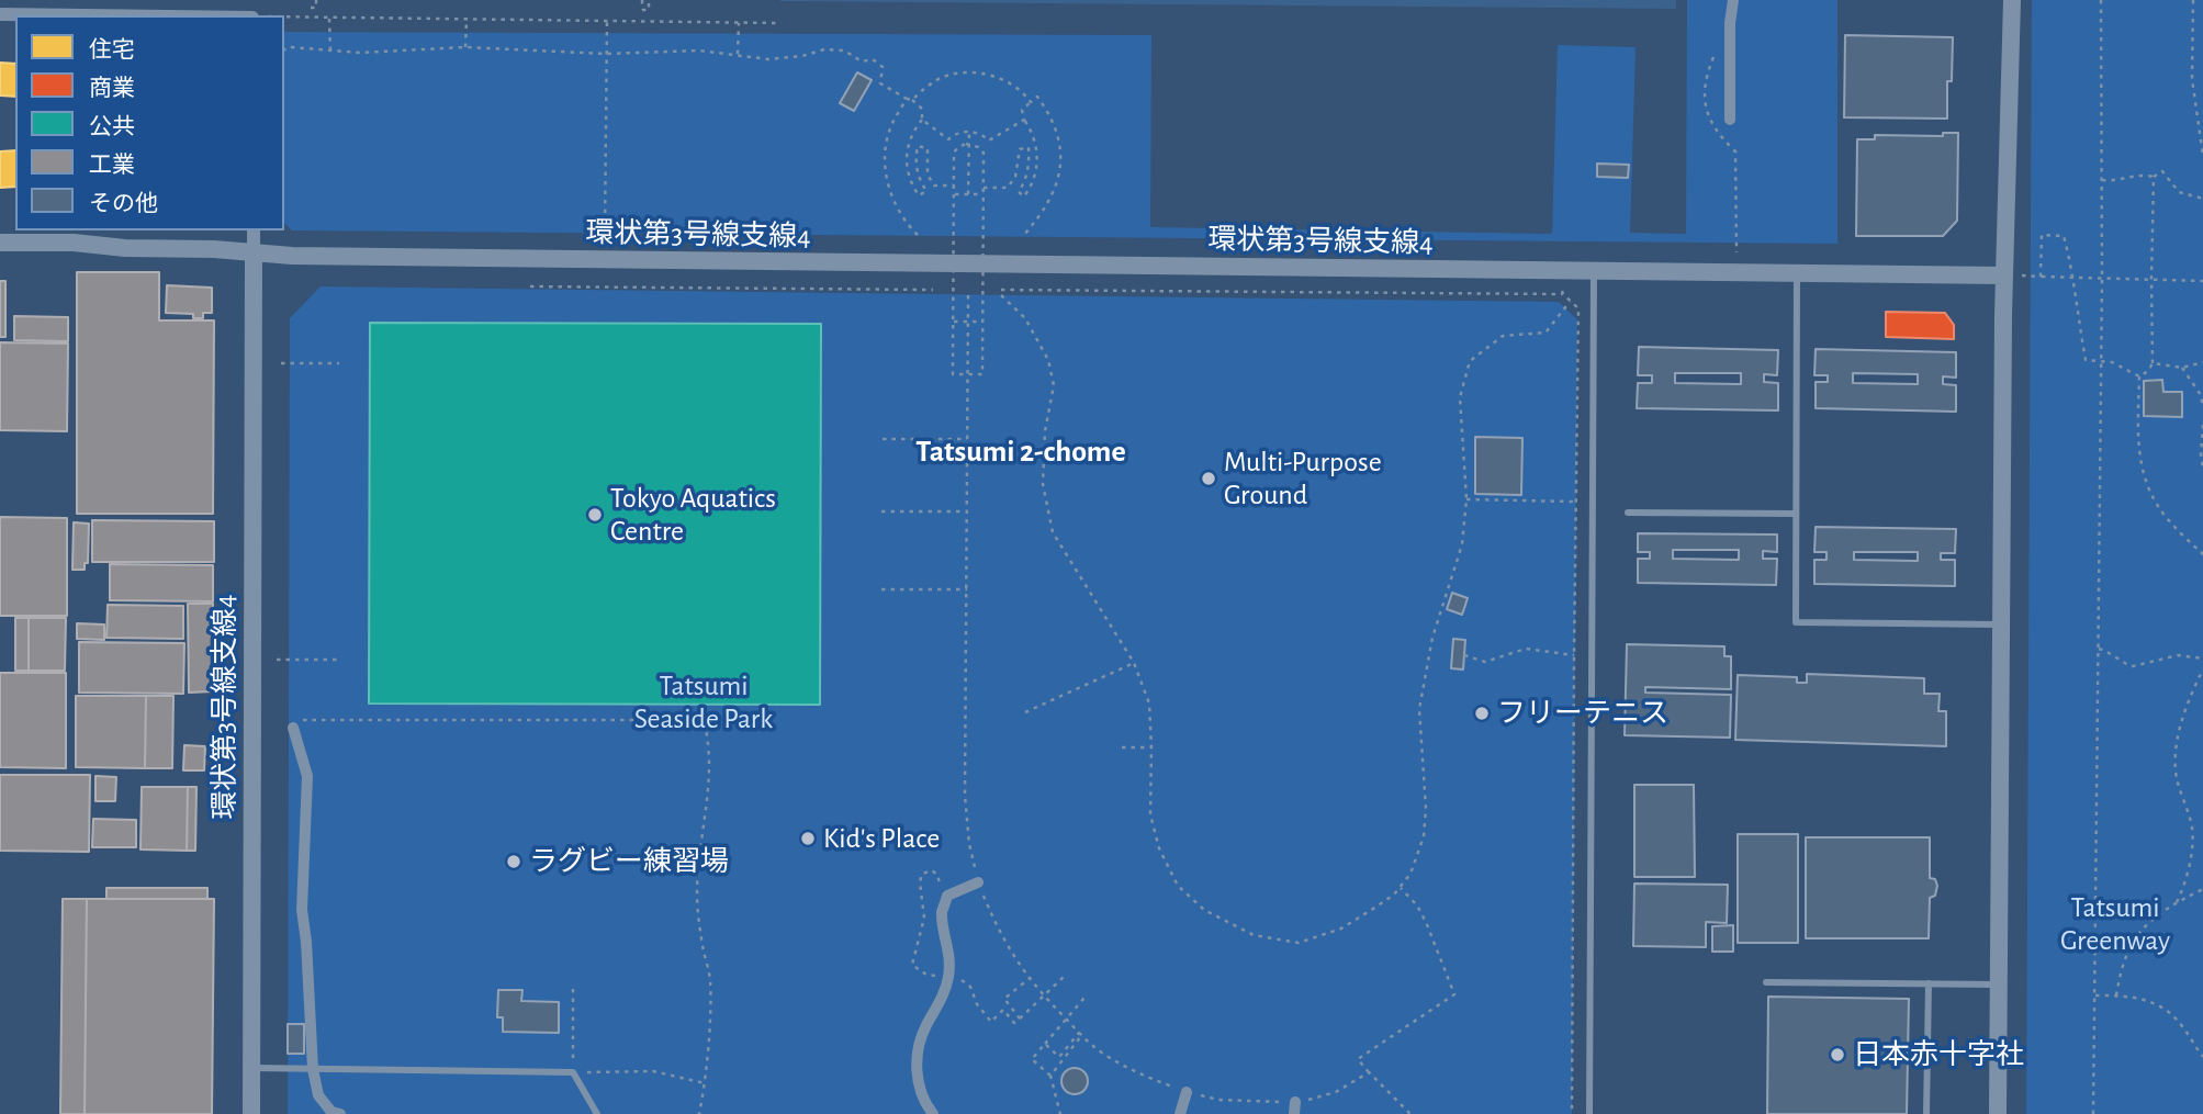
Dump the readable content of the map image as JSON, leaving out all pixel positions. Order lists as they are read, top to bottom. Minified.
{"streets":{"street":["環状第3号線支線4"]},"districts":["Tatsumi 2-chome"],"parks":["Tatsumi Seaside Park","Tatsumi Greenway"],"places":["Multi-Purpose Ground","Tokyo Aquatics Centre","フリーテニス","Kid's Place","ラグビー練習場","日本赤十字社"],"legend":["住宅","商業","公共","工業","その他"]}
